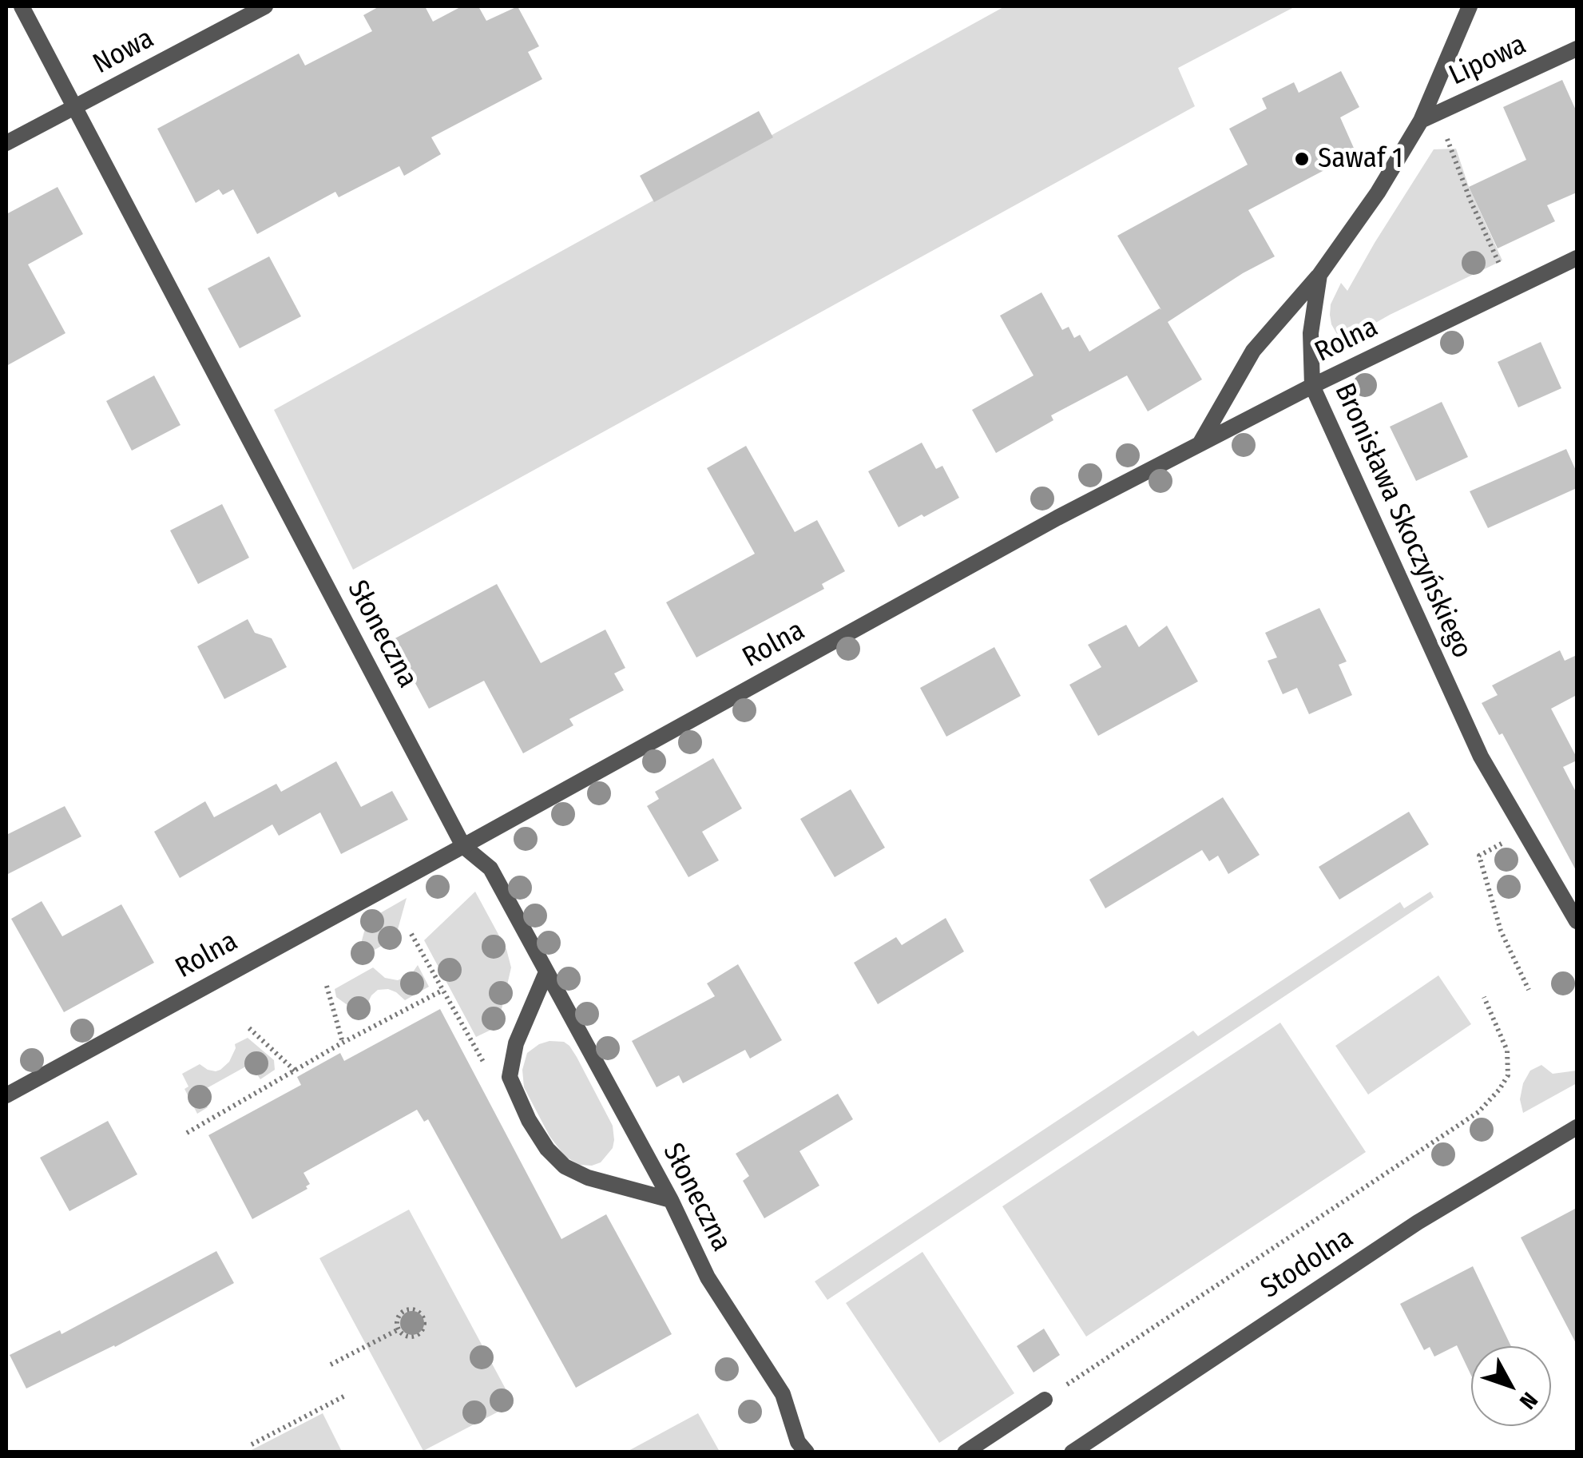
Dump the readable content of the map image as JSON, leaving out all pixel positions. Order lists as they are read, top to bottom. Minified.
{"streets":{"street":["Nowa","Lipowa","Rolna","Bronisława Skoczyńskiego","Słoneczna","Stodolna"]},"crossings":[["Nowa","Słoneczna"],["Lipowa","Bronisława Skoczyńskiego"],["Rolna","Bronisława Skoczyńskiego"],["Rolna","Słoneczna"]],"places":["Sawaf 1"],"north":"bottom right"}
